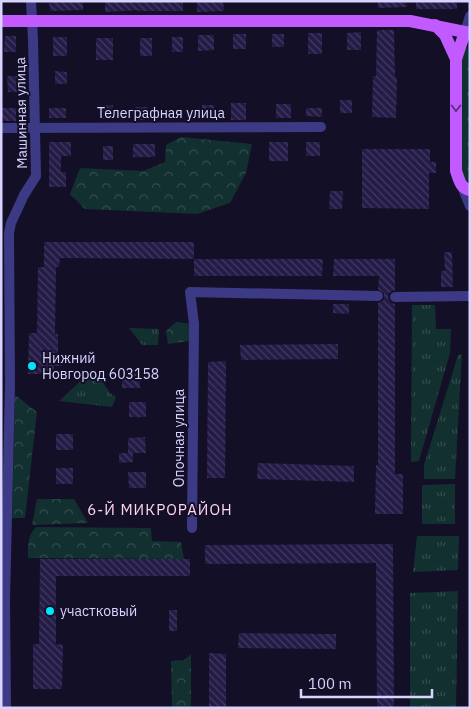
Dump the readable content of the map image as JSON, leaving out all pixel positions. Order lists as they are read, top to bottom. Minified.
{"streets":{"street":["Машинная улица","Телеграфная улица","Опочная улица"]},"crossings":[["Машинная улица","Телеграфная улица"]],"districts":["6-Й МИКРОРАЙОН"],"places":["Нижний Новгород 603158","участковый"],"scale_bar":"100 m"}
